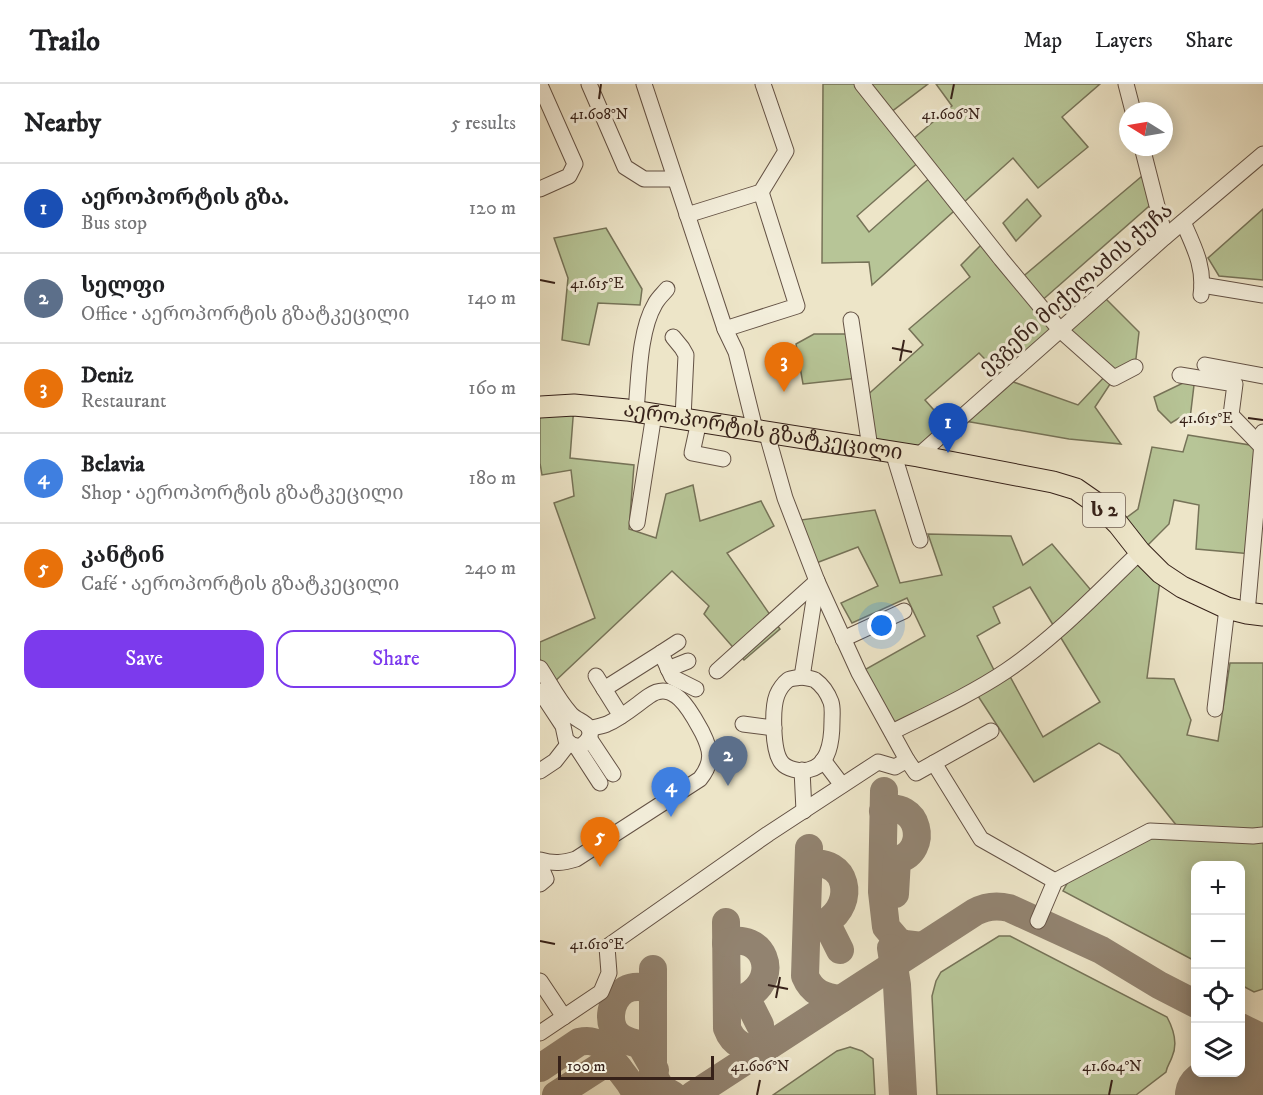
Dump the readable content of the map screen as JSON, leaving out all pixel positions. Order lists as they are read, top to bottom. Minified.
{"streets":{"highway":["აეროპორტის გზატკეცილი","ს 2"],"street":["ევგენი მიქელაძის ქუჩა"]},"crossings":[["ევგენი მიქელაძის ქუჩა","აეროპორტის გზატკეცილი"]],"scale_bar":"100 m","north":"left","page":{"header":"Trailo","nav":["Map","Layers","Share"],"heading":["Nearby","5 results"],"list":[{"mark":"1","name":"აეროპორტის გზა.","note":"Bus stop","value":"120 m"},{"mark":"2","name":"სელფი","note":"Office · აეროპორტის გზატკეცილი","value":"140 m"},{"mark":"3","name":"Deniz","note":"Restaurant","value":"160 m"},{"mark":"4","name":"Belavia","note":"Shop · აეროპორტის გზატკეცილი","value":"180 m"},{"mark":"5","name":"კანტინ","note":"Café · აეროპორტის გზატკეცილი","value":"240 m"}],"pins":["3","1","2","4","5"],"buttons":["Save","Share"],"map_buttons":["+","−"],"scale":"100 m"},"coordinates":["41.608°N","41.606°N","41.615°E","41.610°E","41.604°N"]}
